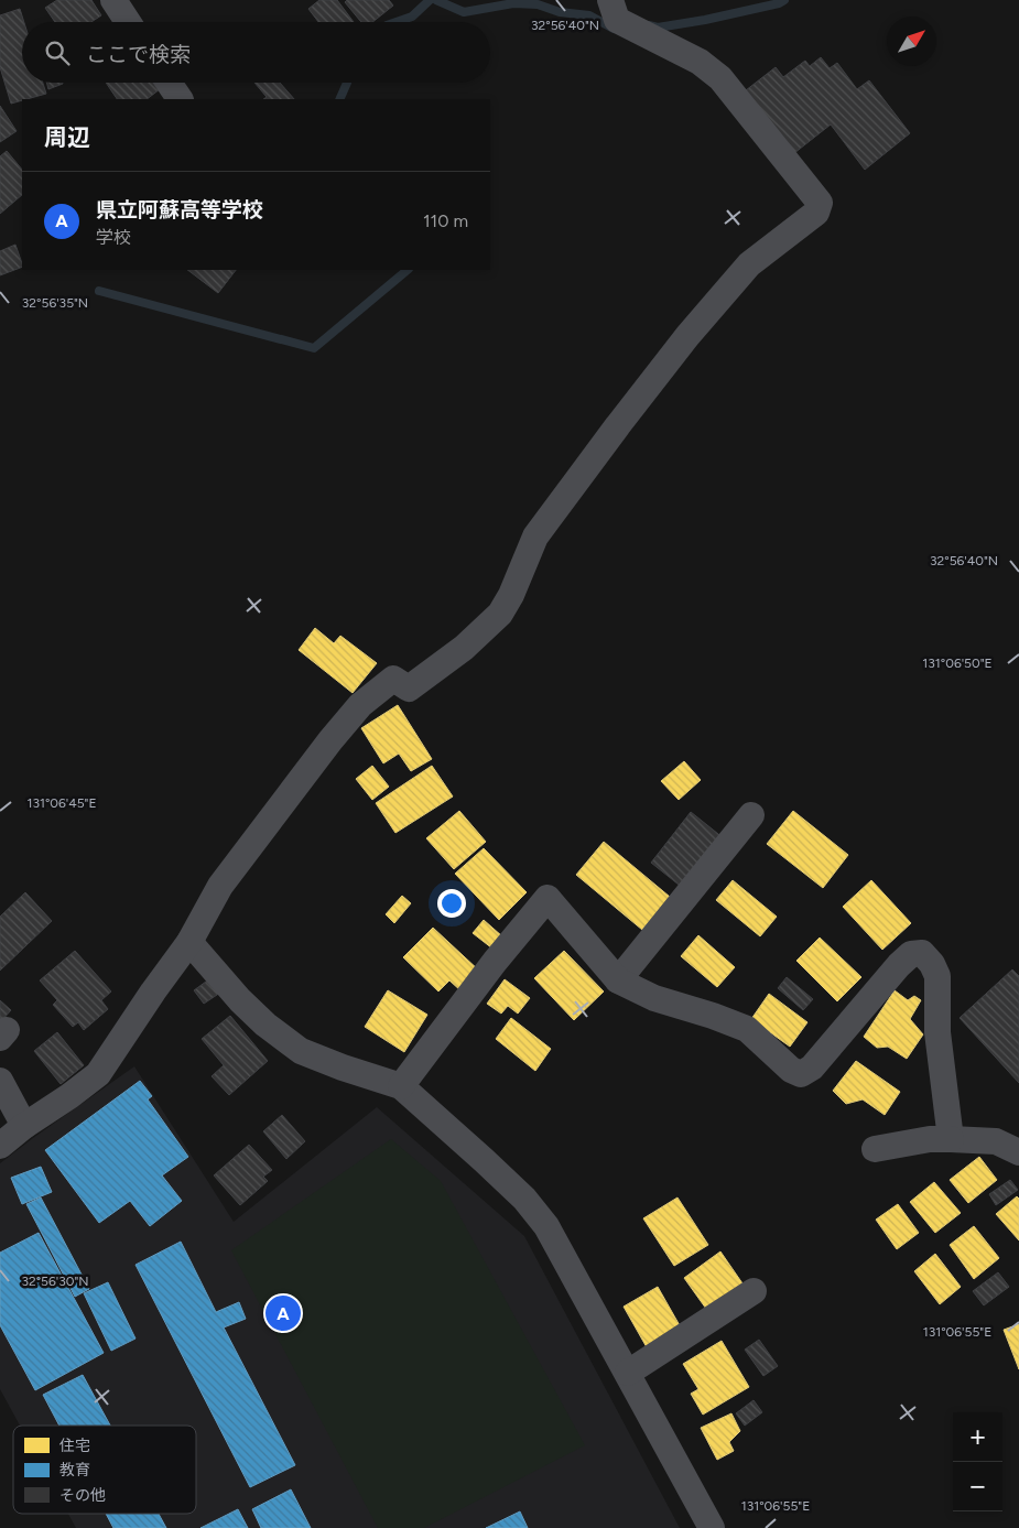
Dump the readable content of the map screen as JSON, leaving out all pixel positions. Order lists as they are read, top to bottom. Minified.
{"legend":["住宅","教育","その他"],"north":"top right","page":{"search":"ここで検索","heading":"周辺","list":[{"mark":"A","name":"県立阿蘇高等学校","note":"学校","value":"110 m"}],"pins":"A","map_buttons":["+","−"]},"coordinates":["32°56'40\"N","32°56'35\"N","131°06'50\"E","131°06'45\"E","32°56'30\"N","131°06'55\"E"]}
